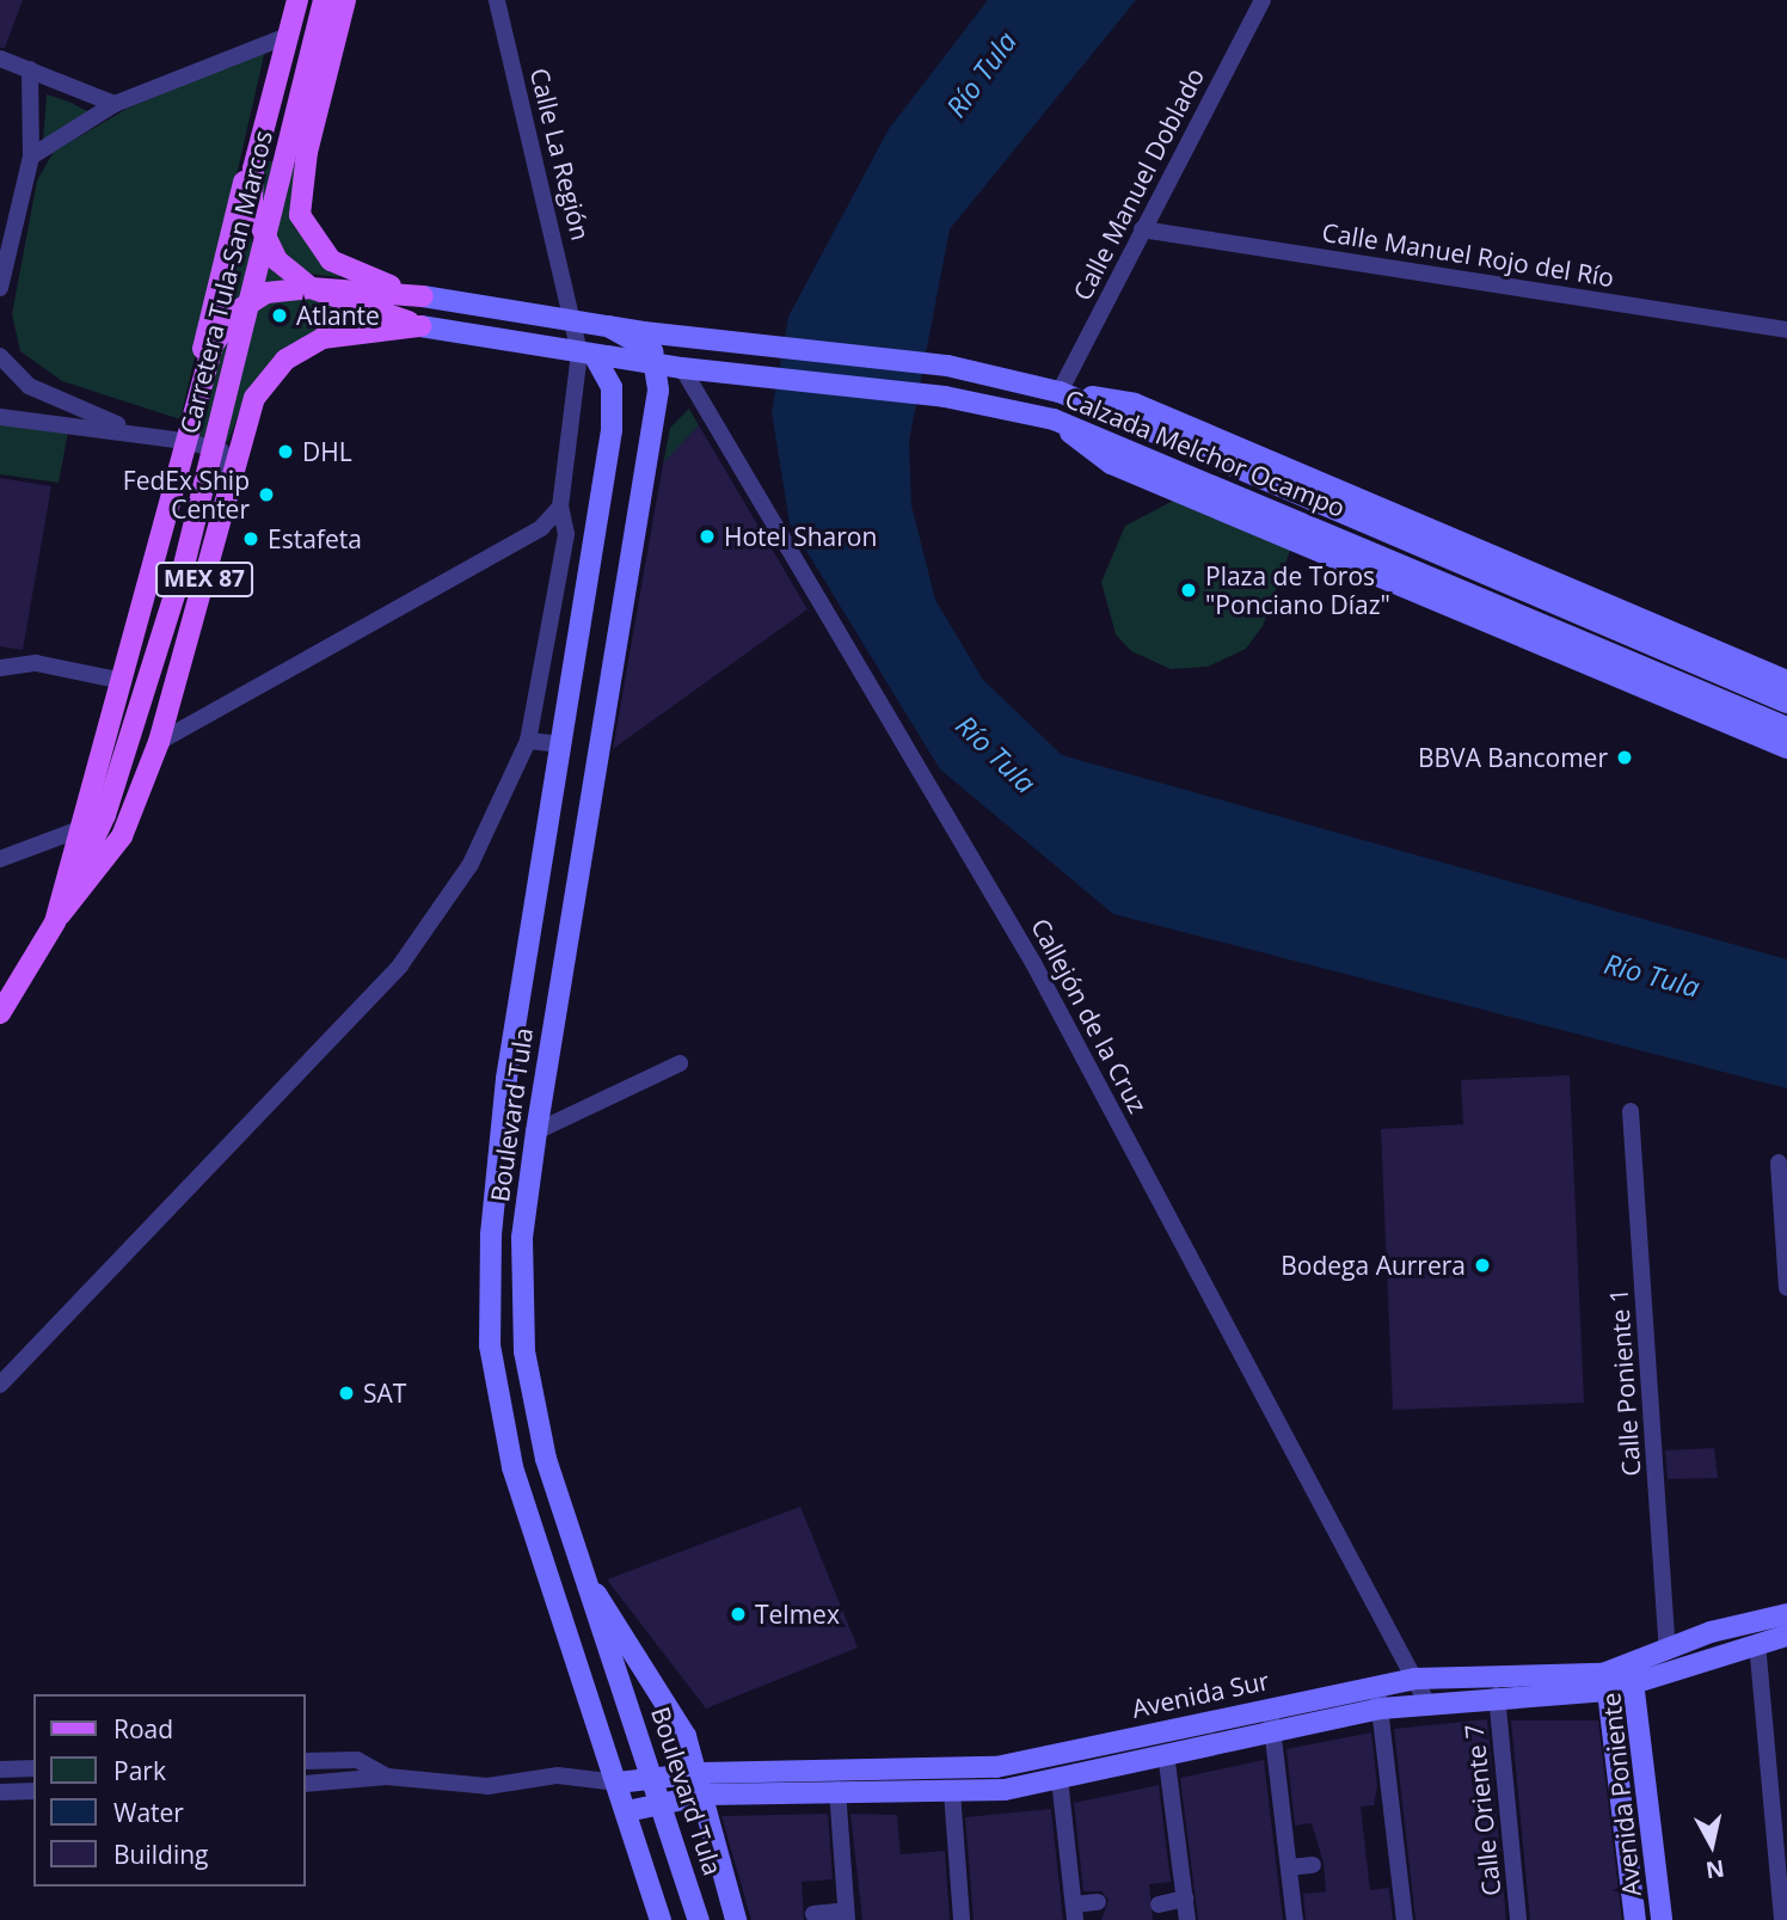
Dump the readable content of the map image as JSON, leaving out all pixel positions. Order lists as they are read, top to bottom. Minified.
{"streets":{"main road":["Carretera Tula-San Marcos","Calzada Melchor Ocampo","MEX 87","Boulevard Tula","Avenida Sur","Avenida Poniente"],"street":["Calle La Región","Calle Manuel Doblado","Calle Manuel Rojo del Río","Callejón de la Cruz","Calle Poniente 1","Calle Oriente 7"]},"crossings":[["Calle La Región","Calzada Melchor Ocampo"],["Calle Manuel Doblado","Calle Manuel Rojo del Río"],["Calle Manuel Doblado","Calzada Melchor Ocampo"],["Carretera Tula-San Marcos","MEX 87"],["Calzada Melchor Ocampo","MEX 87"],["Calzada Melchor Ocampo","Callejón de la Cruz"],["Calzada Melchor Ocampo","Boulevard Tula"],["Callejón de la Cruz","Avenida Sur"],["Boulevard Tula","Avenida Sur"],["Calle Poniente 1","Avenida Sur"],["Avenida Sur","Avenida Poniente"],["Avenida Sur","Calle Oriente 7"]],"water":["Río Tula"],"places":["Atlante","DHL","FedEx Ship Center","Hotel Sharon","Estafeta","Plaza de Toros \"Ponciano Díaz\"","BBVA Bancomer","Bodega Aurrera","SAT","Telmex"],"legend":["Road","Park","Water","Building"],"north":"bottom"}
